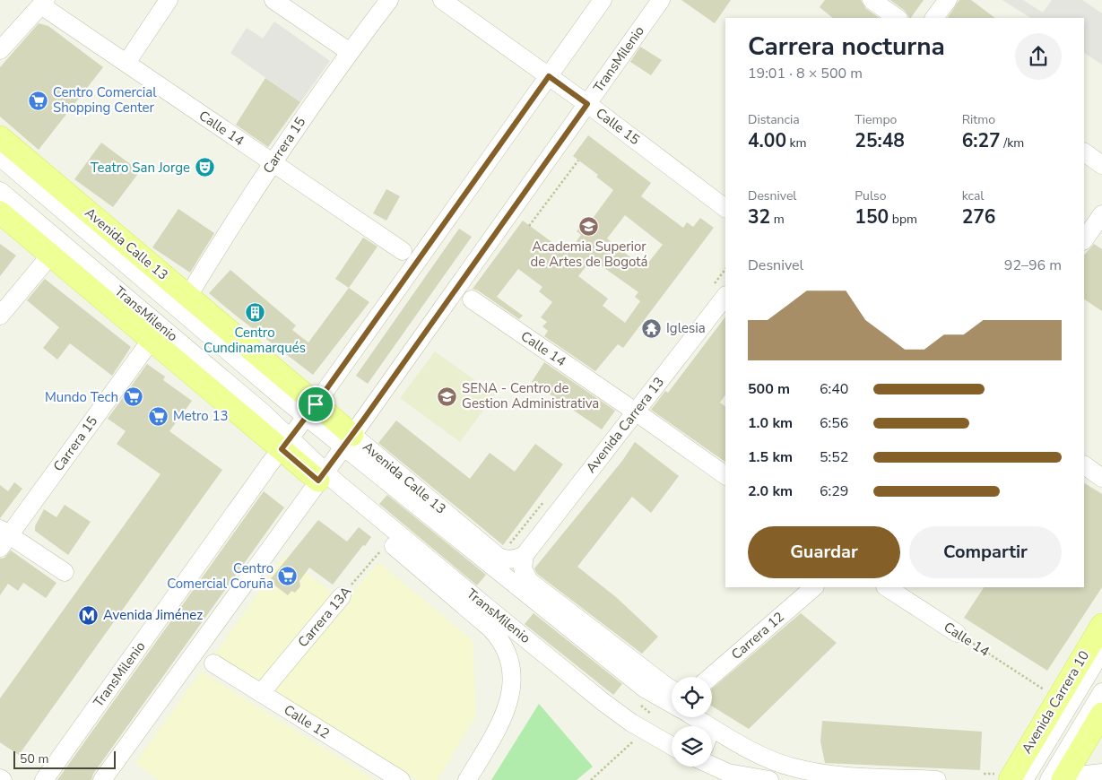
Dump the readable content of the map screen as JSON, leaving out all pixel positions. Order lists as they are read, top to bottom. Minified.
{"streets":{"main road":["Avenida Calle 13","Avenida Carrera 10"],"street":["TransMilenio","Calle 15","Calle 14","Carrera 15","Avenida Carrera 13","Carrera 13A","Carrera 12","Calle 12"]},"crossings":[["TransMilenio","Calle 15"],["TransMilenio","Avenida Calle 13"],["Calle 14","Carrera 15"],["Calle 14","Avenida Carrera 13"],["Carrera 15","Avenida Calle 13"],["Avenida Calle 13","Avenida Carrera 13"],["Carrera 13A","Calle 12"]],"places":{"supermarket":["Centro Comercial Shopping Center","Mundo Tech","Metro 13","Centro Comercial Coruña"],"theatre":["Teatro San Jorge"],"school or university":["Academia Superior de Artes de Bogotá","SENA - Centro de Gestion Administrativa"],"building":["Centro Cundinamarqués"],"temple":["Iglesia"],"metro station":["Avenida Jiménez"]},"scale_bar":"50 m","page":{"heading":["Carrera nocturna","19:01 · 8 × 500 m"],"stats":[["Distancia","4.00 km"],["Tiempo","25:48"],["Ritmo","6:27 /km"],["Desnivel","32 m"],["Pulso","150 bpm"],["kcal","276"]],"chart":["Desnivel","92–96 m"],"list":[{"name":"500 m","note":"6:40"},{"name":"1.0 km","note":"6:56"},{"name":"1.5 km","note":"5:52"},{"name":"2.0 km","note":"6:29"}],"buttons":["Guardar","Compartir"],"scale":"50 m"}}
